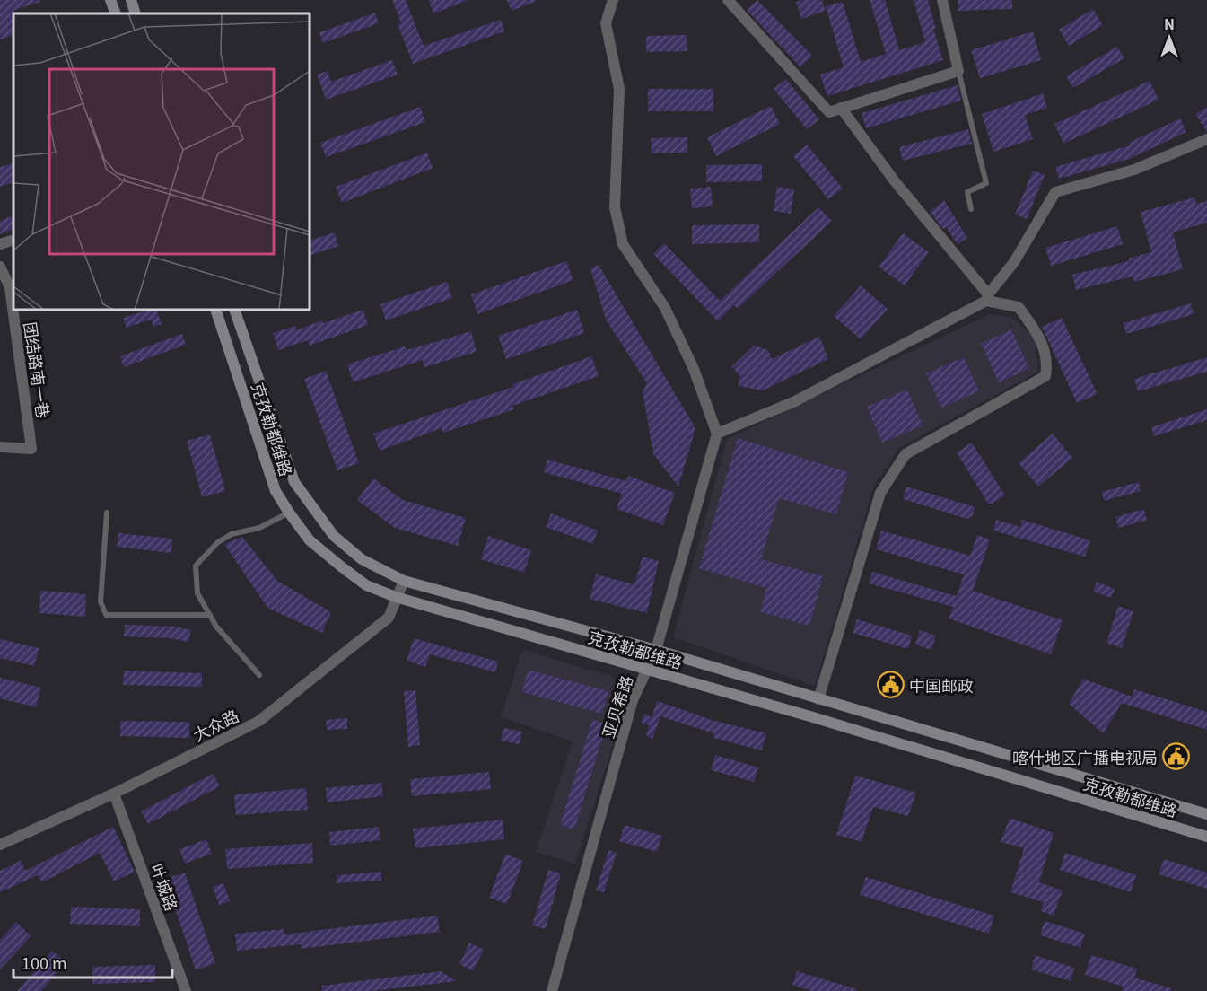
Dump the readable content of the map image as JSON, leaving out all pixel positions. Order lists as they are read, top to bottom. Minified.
{"streets":{"main road":["克孜勒都维路"],"street":["团结路南一巷","亚贝希路","大众路","叶城路"]},"crossings":[["克孜勒都维路","亚贝希路"],["克孜勒都维路","大众路"],["大众路","叶城路"]],"places":{"public building":["中国邮政","喀什地区广播电视局"]},"scale_bar":"100 m","north":"top"}
